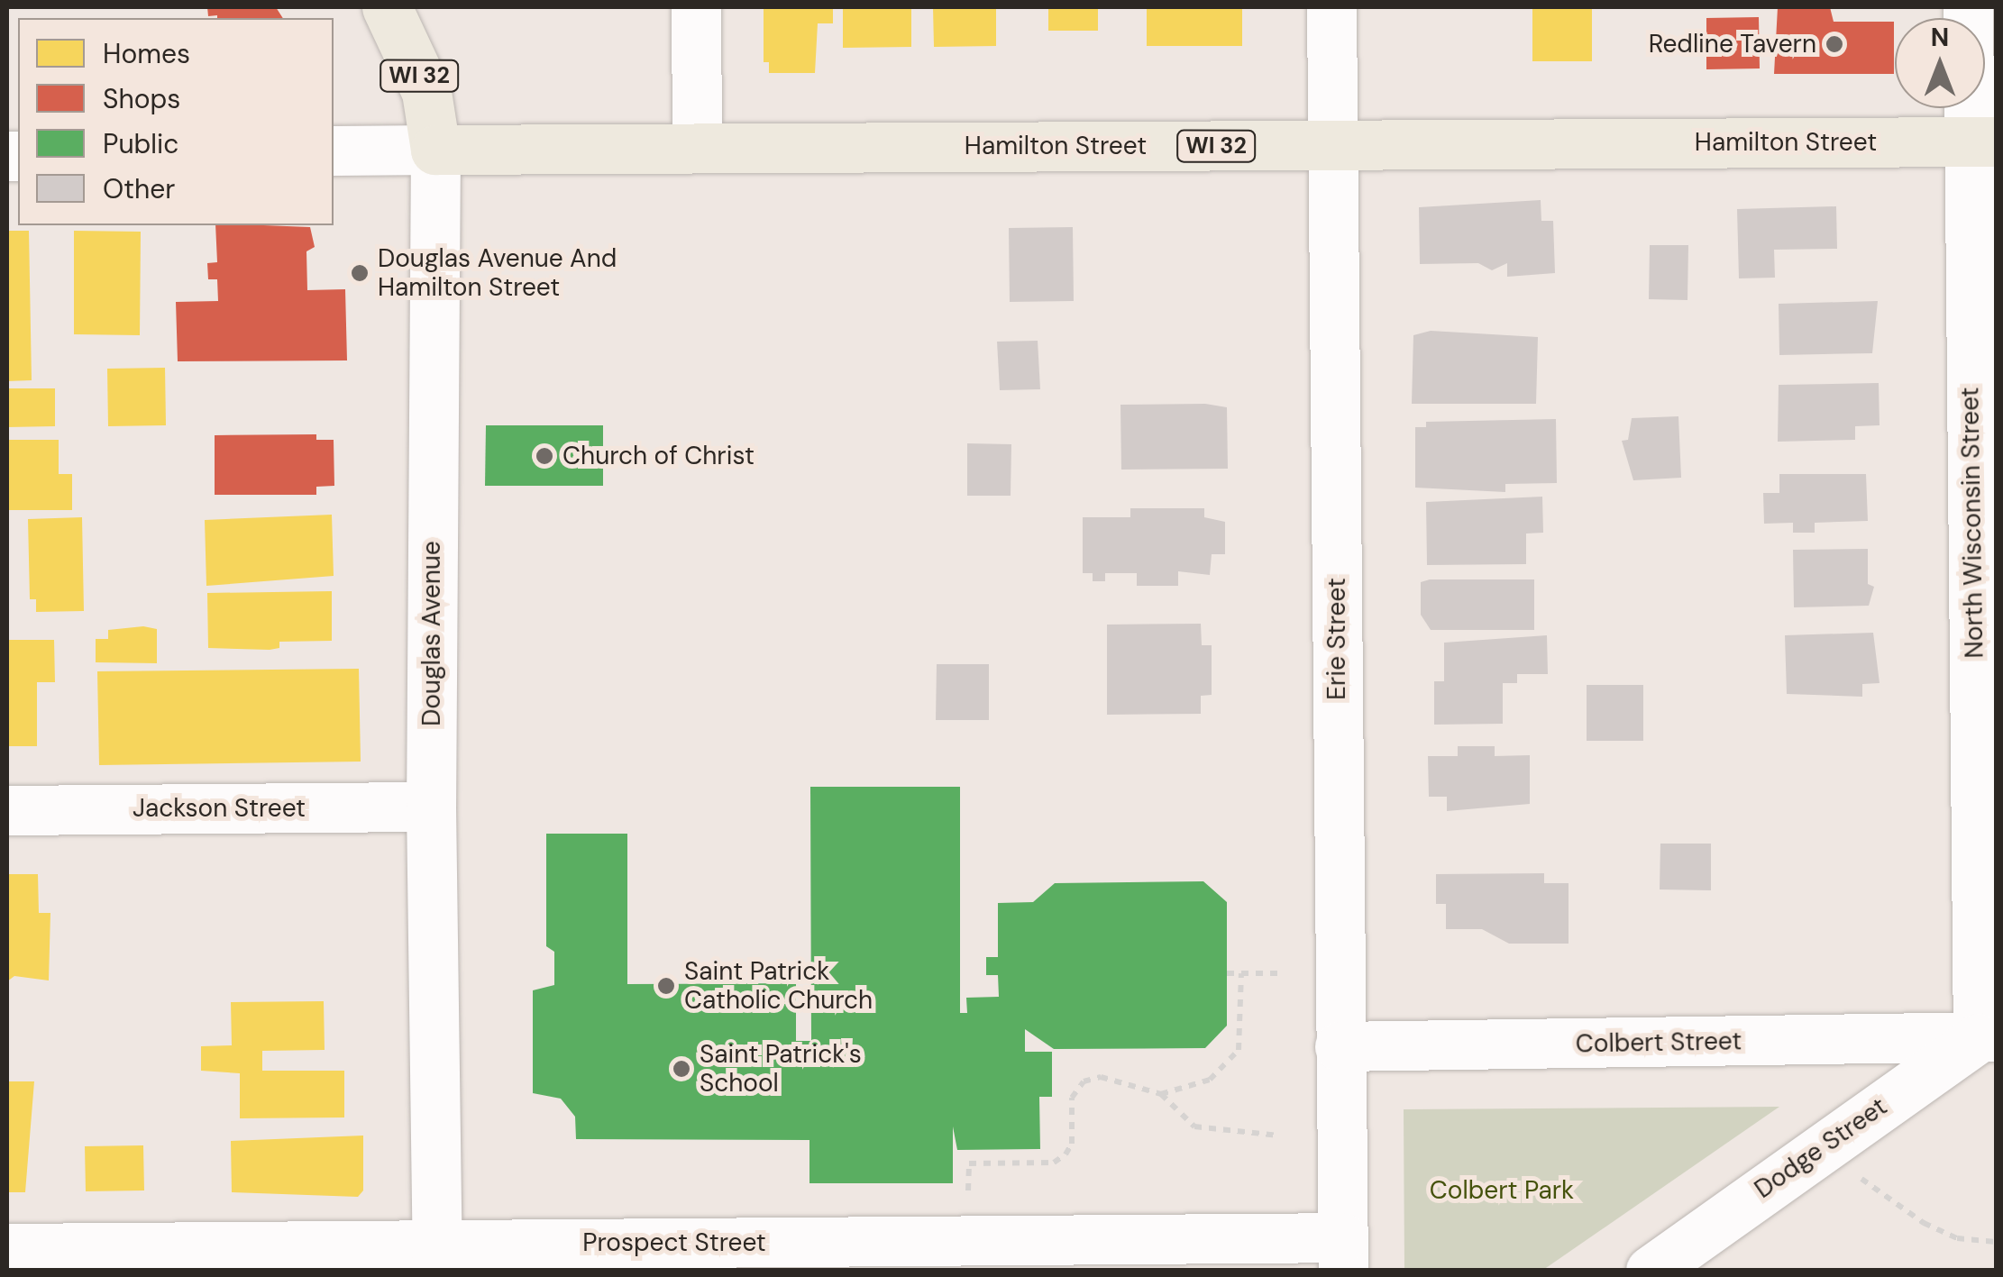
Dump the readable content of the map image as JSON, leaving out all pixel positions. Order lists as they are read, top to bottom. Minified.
{"streets":{"main road":["WI 32","Hamilton Street","Douglas Avenue"],"street":["North Wisconsin Street","Erie Street","Jackson Street","Colbert Street","Dodge Street","Prospect Street"]},"crossings":[["Hamilton Street","North Wisconsin Street"],["Hamilton Street","Douglas Avenue"],["Hamilton Street","Erie Street"],["North Wisconsin Street","Colbert Street"],["North Wisconsin Street","Dodge Street"],["Douglas Avenue","Jackson Street"],["Douglas Avenue","Prospect Street"],["Erie Street","Colbert Street"],["Erie Street","Prospect Street"],["Colbert Street","Dodge Street"]],"parks":["Colbert Park"],"places":["Redline Tavern","Douglas Avenue And Hamilton Street","Church of Christ","Saint Patrick Catholic Church","Saint Patrick's School"],"legend":["Homes","Shops","Public","Other"],"north":"top"}
